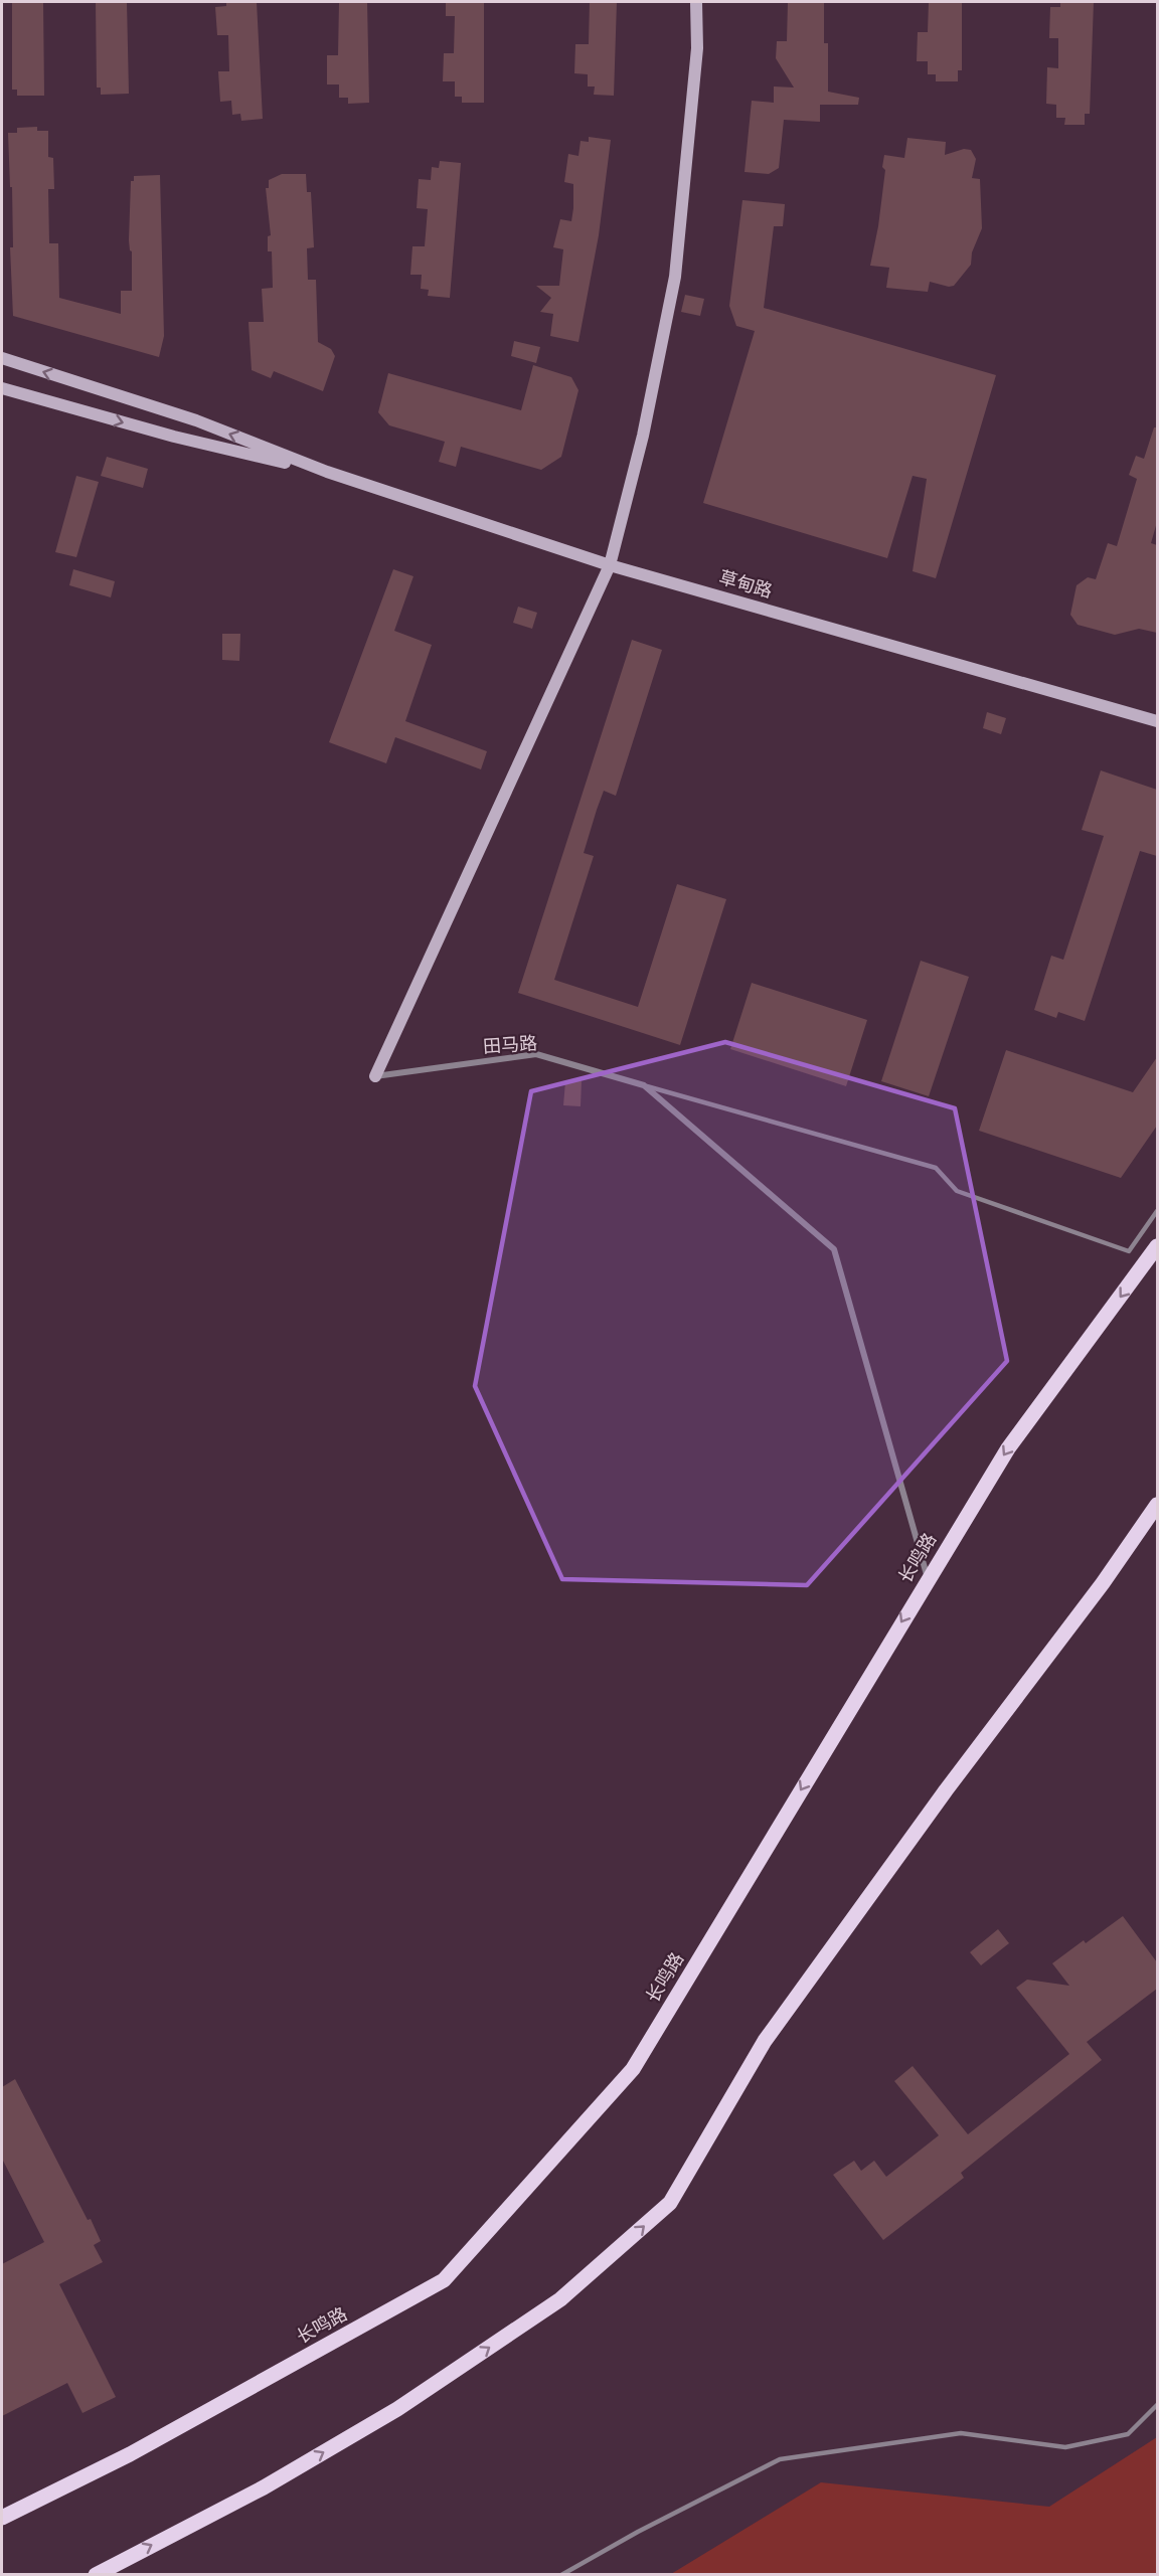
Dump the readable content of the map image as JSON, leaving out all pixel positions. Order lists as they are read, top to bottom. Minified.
{"streets":{"main road":["长鸣路"],"street":["草甸路","田马路"]}}
